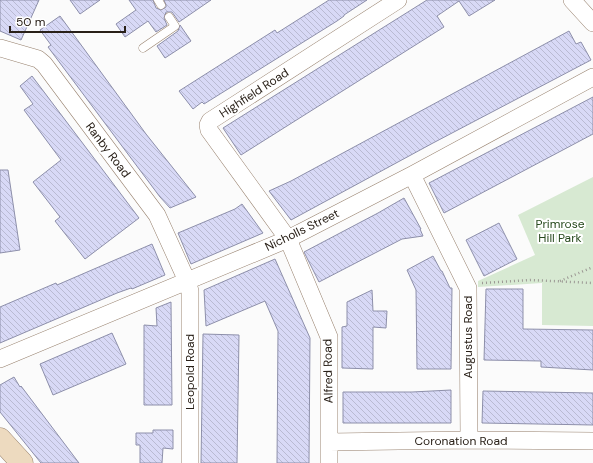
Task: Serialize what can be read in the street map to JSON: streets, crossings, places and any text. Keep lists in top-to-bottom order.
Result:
{
  "streets": {
    "street": [
      "Highfield Road",
      "Ranby Road",
      "Nicholls Street",
      "Augustus Road",
      "Alfred Road",
      "Leopold Road",
      "Coronation Road"
    ]
  },
  "crossings": [
    ["Highfield Road", "Nicholls Street"],
    ["Highfield Road", "Alfred Road"],
    ["Ranby Road", "Nicholls Street"],
    ["Ranby Road", "Leopold Road"],
    ["Nicholls Street", "Augustus Road"],
    ["Nicholls Street", "Alfred Road"],
    ["Nicholls Street", "Leopold Road"],
    ["Augustus Road", "Coronation Road"],
    ["Alfred Road", "Coronation Road"]
  ],
  "parks": ["Primrose Hill Park"],
  "scale_bar": "50 m"
}
